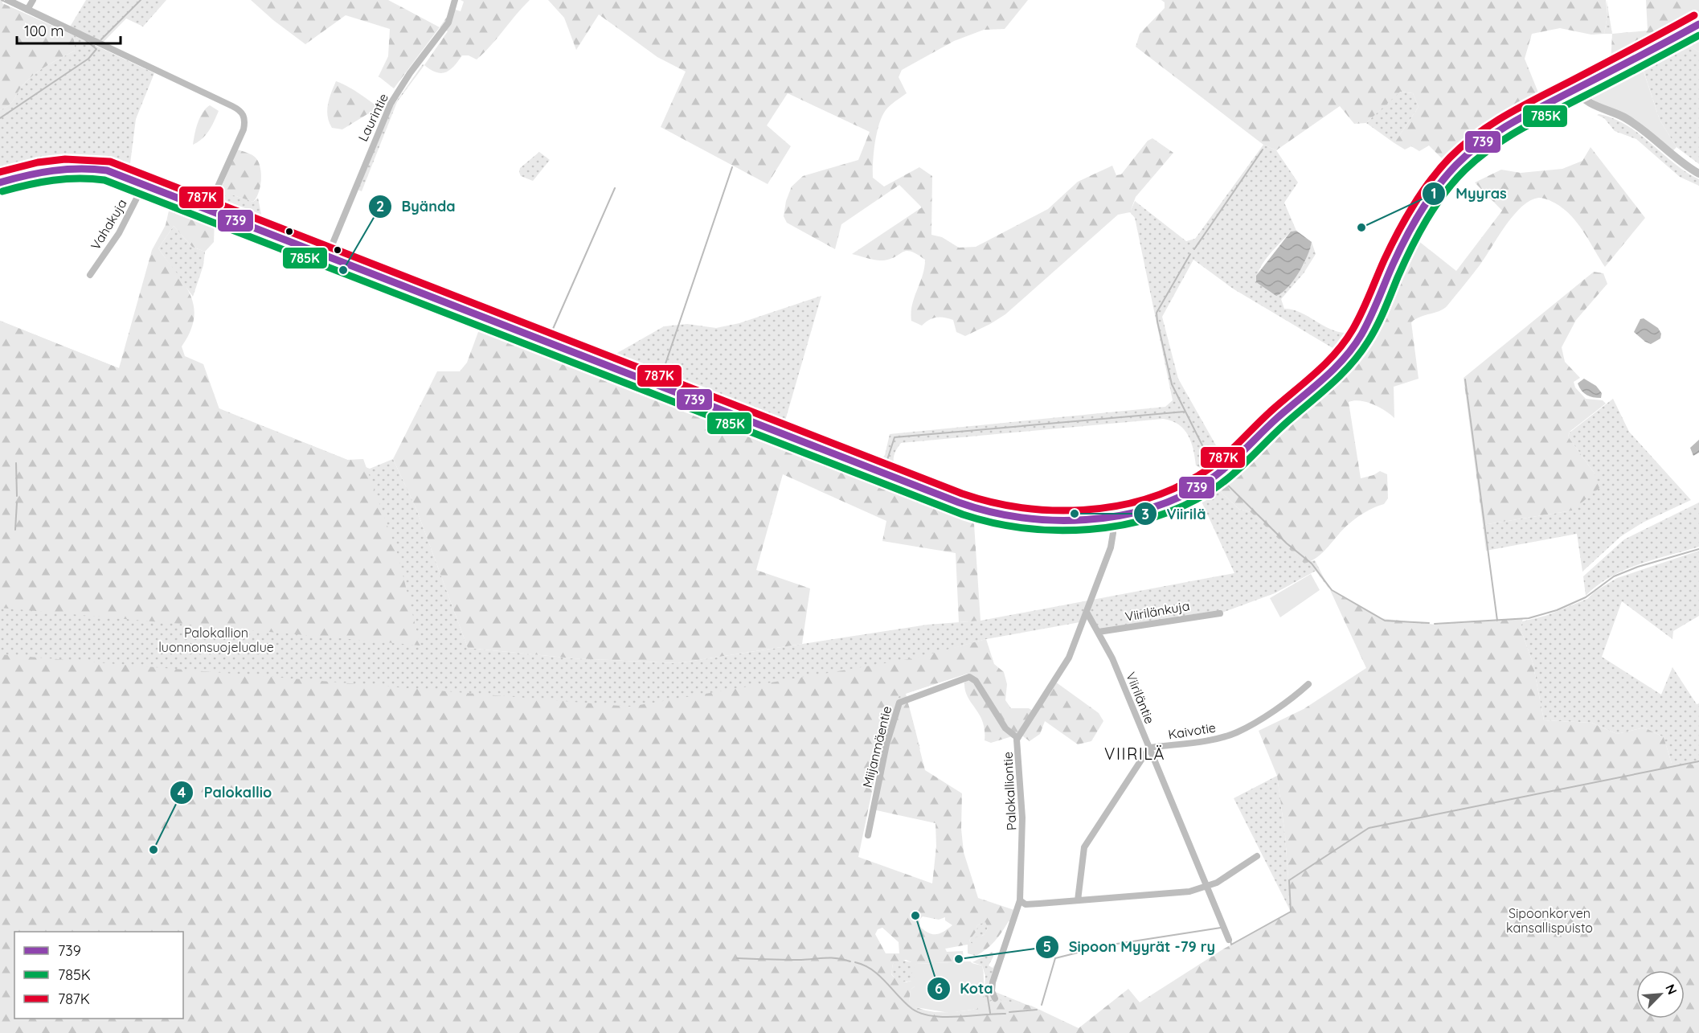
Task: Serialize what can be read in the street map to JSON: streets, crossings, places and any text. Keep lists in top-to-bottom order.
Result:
{
  "streets": {
    "street": [
      "Laurintie",
      "Vahakuja",
      "Viirilänkuja",
      "Viiriläntie",
      "Kaivotie",
      "Miijanmäentie",
      "Palokalliontie"
    ]
  },
  "crossings": [
    ["Viirilänkuja", "Viiriläntie"],
    ["Viiriläntie", "Kaivotie"],
    ["Viiriläntie", "Palokalliontie"],
    ["Miijanmäentie", "Palokalliontie"]
  ],
  "districts": ["VIIRILÄ"],
  "parks": ["Palokallion luonnonsuojelualue", "Sipoonkorven kansallispuisto"],
  "places": [
    "Myyras",
    "Byända",
    "Viirilä",
    "Palokallio",
    "Kota",
    "Sipoon Myyrät -79 ry"
  ],
  "lines": ["transit line 787K", "transit line 739", "transit line 785K"],
  "legend": ["739", "785K", "787K"],
  "scale_bar": "100 m",
  "north": "top right"
}
